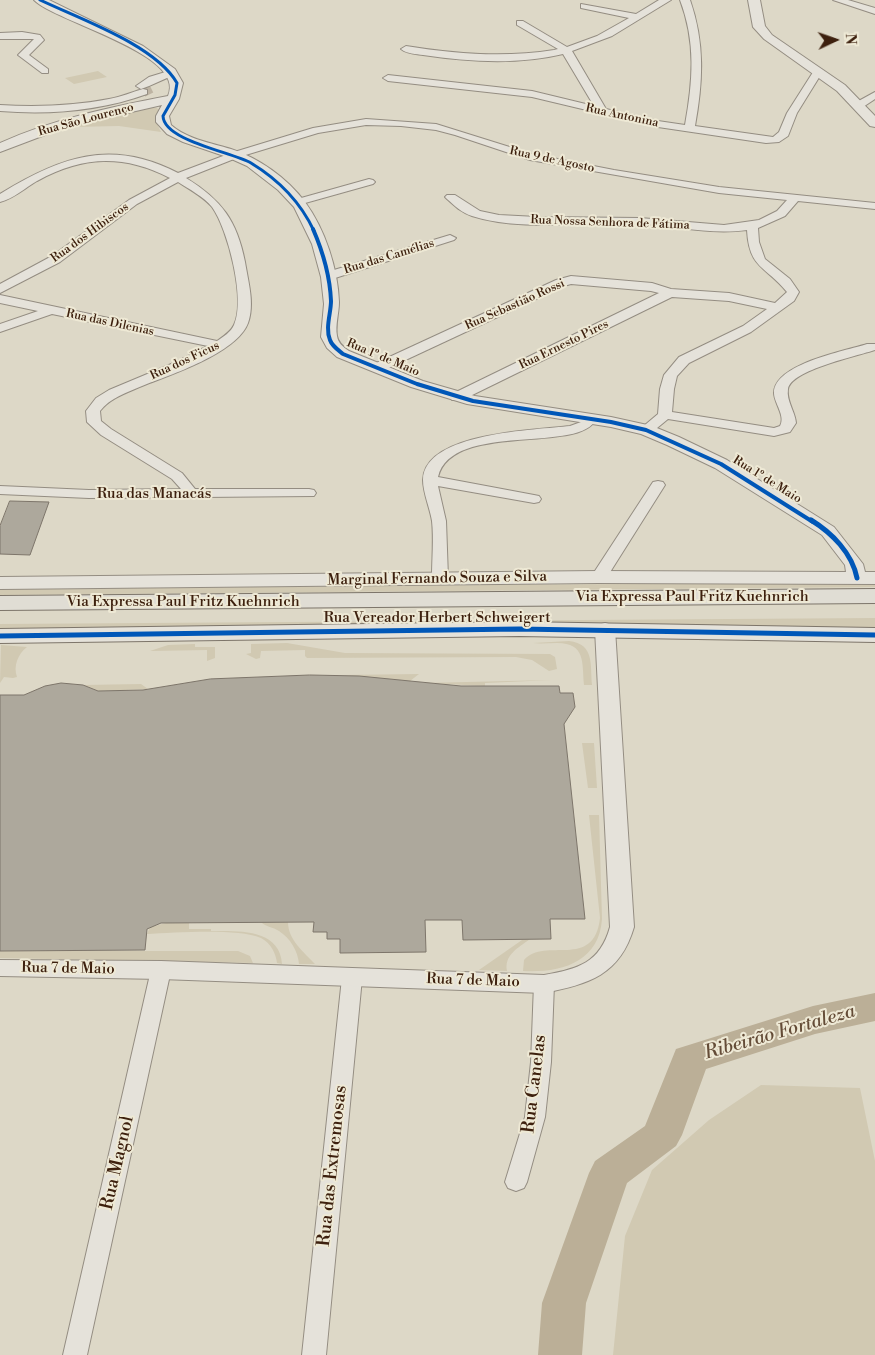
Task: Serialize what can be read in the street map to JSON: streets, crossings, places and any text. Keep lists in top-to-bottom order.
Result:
{
  "streets": {
    "main road": ["Via Expressa Paul Fritz Kuehnrich", "Rua Vereador Herbert Schweigert"],
    "street": [
      "Rua Antonina",
      "Rua São Lourenço",
      "Rua 9 de Agosto",
      "Rua Nossa Senhora de Fátima",
      "Rua dos Hibiscos",
      "Rua das Camélias",
      "Rua Sebastião Rossi",
      "Rua das Dilenias",
      "Rua Ernesto Pires",
      "Rua 1º de Maio",
      "Rua dos Ficus",
      "Rua das Manacás",
      "Marginal Fernando Souza e Silva",
      "Rua 7 de Maio",
      "Rua Canelas",
      "Rua Magnol",
      "Rua das Extremosas"
    ]
  },
  "crossings": [
    ["Rua São Lourenço", "Rua 1º de Maio"],
    ["Rua 9 de Agosto", "Rua Nossa Senhora de Fátima"],
    ["Rua 9 de Agosto", "Rua dos Hibiscos"],
    ["Rua 9 de Agosto", "Rua 1º de Maio"],
    ["Rua dos Hibiscos", "Rua 1º de Maio"],
    ["Rua dos Hibiscos", "Rua dos Ficus"],
    ["Rua das Camélias", "Rua 1º de Maio"],
    ["Rua Sebastião Rossi", "Rua Ernesto Pires"],
    ["Rua Sebastião Rossi", "Rua 1º de Maio"],
    ["Rua das Dilenias", "Rua dos Ficus"],
    ["Rua Ernesto Pires", "Rua 1º de Maio"],
    ["Rua 1º de Maio", "Marginal Fernando Souza e Silva"],
    ["Rua dos Ficus", "Rua das Manacás"],
    ["Rua Vereador Herbert Schweigert", "Rua 7 de Maio"],
    ["Rua 7 de Maio", "Rua Canelas"],
    ["Rua 7 de Maio", "Rua Magnol"],
    ["Rua 7 de Maio", "Rua das Extremosas"]
  ],
  "water": ["Ribeirão Fortaleza"],
  "north": "right"
}
